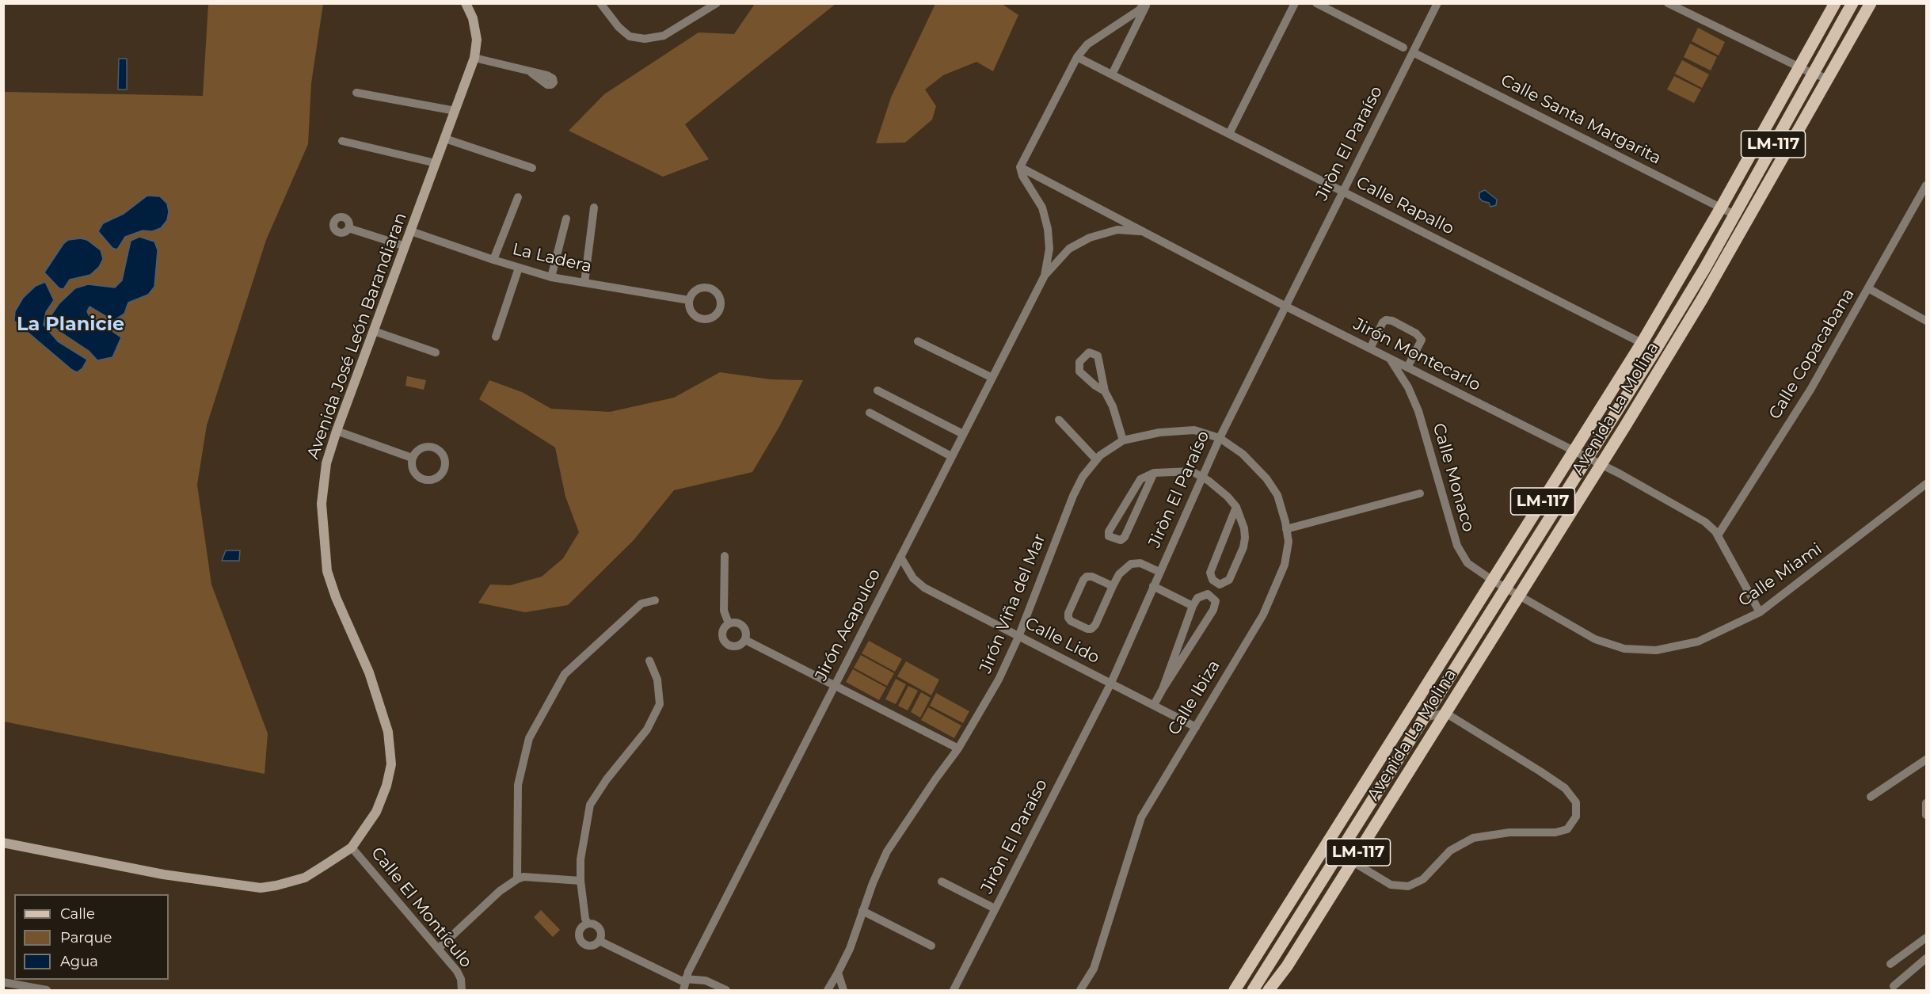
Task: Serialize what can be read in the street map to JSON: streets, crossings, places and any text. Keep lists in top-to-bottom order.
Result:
{
  "streets": {
    "main road": ["LM-117", "Avenida La Molina"],
    "street": [
      "Calle Santa Margarita",
      "Jiròn El Paraíso",
      "Calle Rapallo",
      "La Ladera",
      "Avenida José León Barandiaran",
      "Calle Copacabana",
      "Jirón Montecarlo",
      "Calle Monaco",
      "Calle Miami",
      "Jirón Viña del Mar",
      "Jirón Acapulco",
      "Calle Lido",
      "Calle Ibiza",
      "Calle El Montículo"
    ]
  },
  "crossings": [
    ["Calle Santa Margarita", "Jiròn El Paraíso"],
    ["Calle Santa Margarita", "Avenida La Molina"],
    ["Jiròn El Paraíso", "Calle Rapallo"],
    ["Jiròn El Paraíso", "Jirón Montecarlo"],
    ["Jiròn El Paraíso", "Jirón Viña del Mar"],
    ["Jiròn El Paraíso", "Calle Lido"],
    ["Jiròn El Paraíso", "Calle Ibiza"],
    ["Calle Rapallo", "Avenida La Molina"],
    ["La Ladera", "Avenida José León Barandiaran"],
    ["Avenida José León Barandiaran", "Calle El Montículo"],
    ["Calle Copacabana", "Jirón Montecarlo"],
    ["Jirón Montecarlo", "Avenida La Molina"],
    ["Jirón Montecarlo", "Calle Monaco"],
    ["Jirón Montecarlo", "Calle Miami"],
    ["Jirón Montecarlo", "Jirón Acapulco"],
    ["Avenida La Molina", "Calle Monaco"],
    ["Avenida La Molina", "Calle Miami"],
    ["Calle Monaco", "Calle Miami"],
    ["Jirón Viña del Mar", "Calle Lido"],
    ["Jirón Viña del Mar", "Calle Ibiza"],
    ["Jirón Acapulco", "Calle Lido"],
    ["Calle Lido", "Calle Ibiza"]
  ],
  "districts": ["La Planicie"],
  "legend": ["Calle", "Parque", "Agua"]
}
